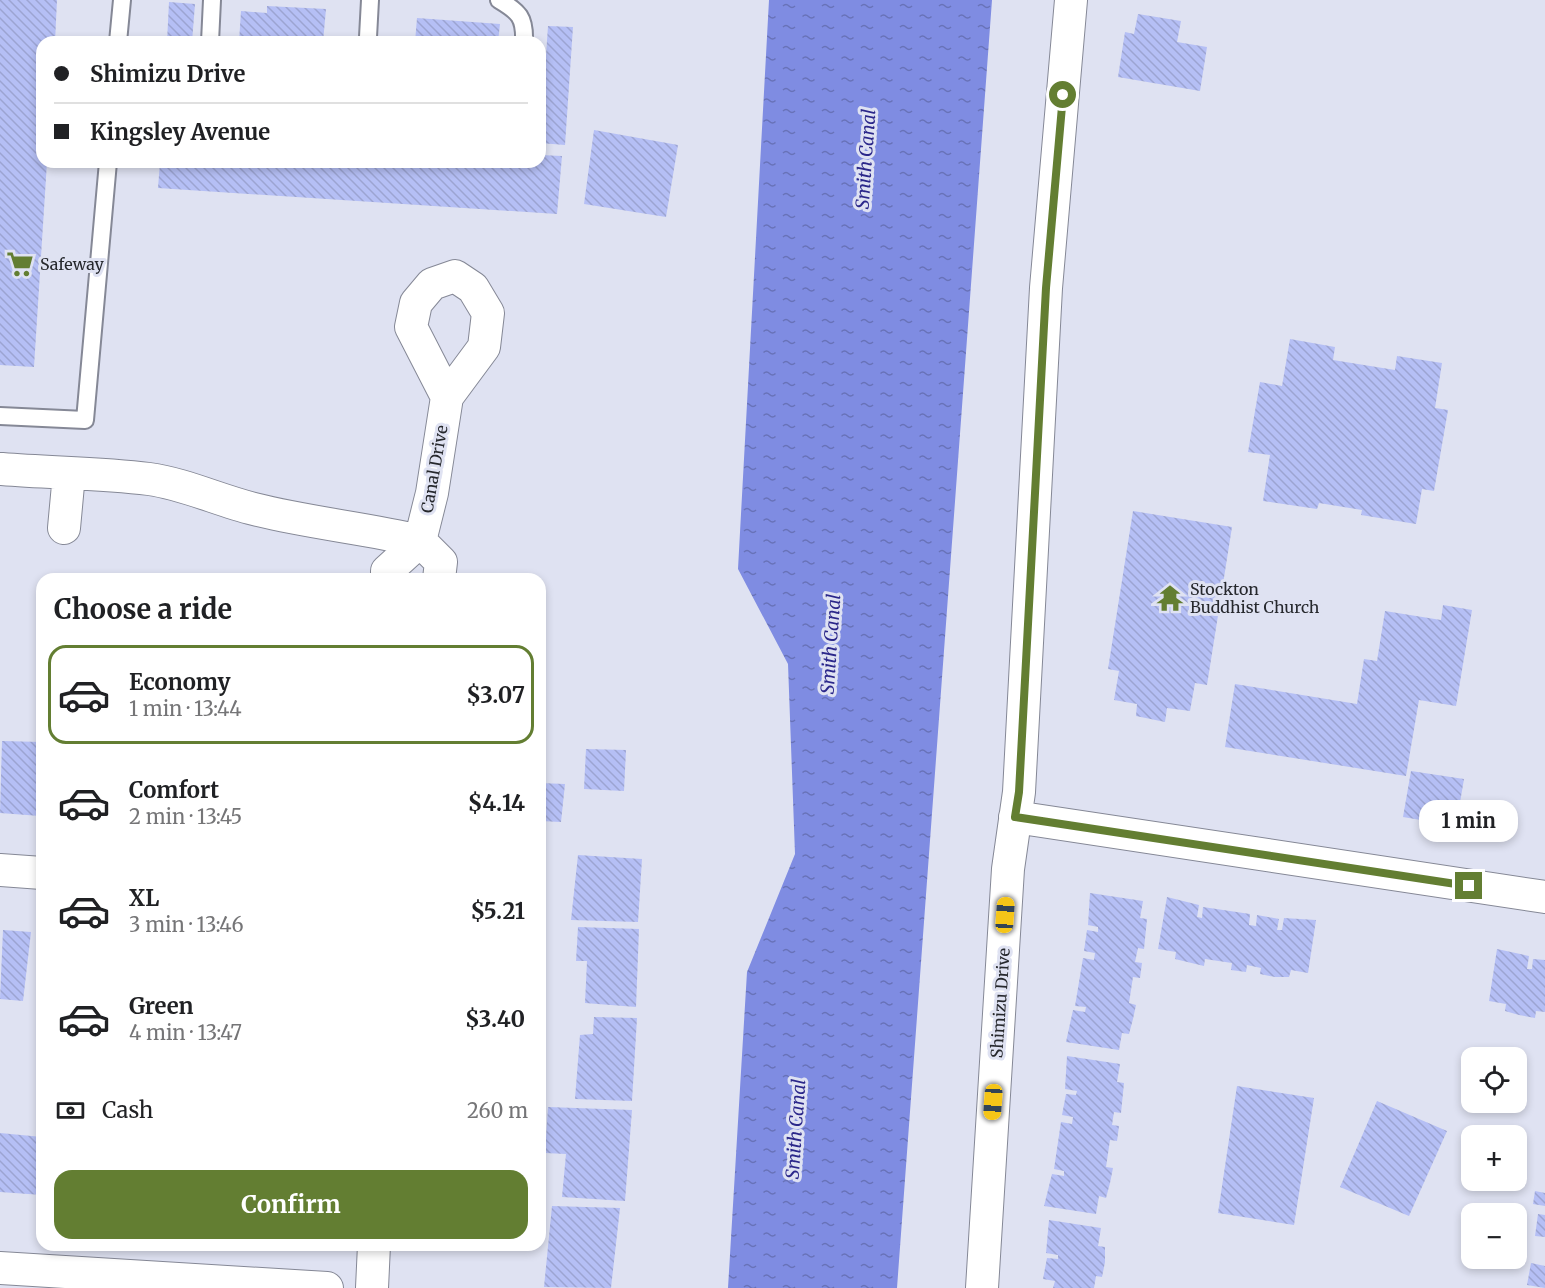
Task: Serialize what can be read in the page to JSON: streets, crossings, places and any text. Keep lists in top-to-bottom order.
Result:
{
  "streets": {
    "street": ["Canal Drive", "Shimizu Drive"]
  },
  "water": ["Smith Canal"],
  "places": {
    "supermarket": ["Safeway"],
    "temple": ["Stockton Buddhist Church"]
  },
  "page": {
    "banner": ["Shimizu Drive", "Kingsley Avenue"],
    "heading": "Choose a ride",
    "list": [
      {
        "name": "Economy",
        "note": "1 min · 13:44",
        "value": "$3.07"
      },
      {
        "name": "Comfort",
        "note": "2 min · 13:45",
        "value": "$4.14"
      },
      {
        "name": "XL",
        "note": "3 min · 13:46",
        "value": "$5.21"
      },
      {
        "name": "Green",
        "note": "4 min · 13:47",
        "value": "$3.40"
      }
    ],
    "bubble": "1 min",
    "map_buttons": ["+", "−"],
    "pay": ["Cash", "260 m"],
    "buttons": "Confirm"
  }
}
